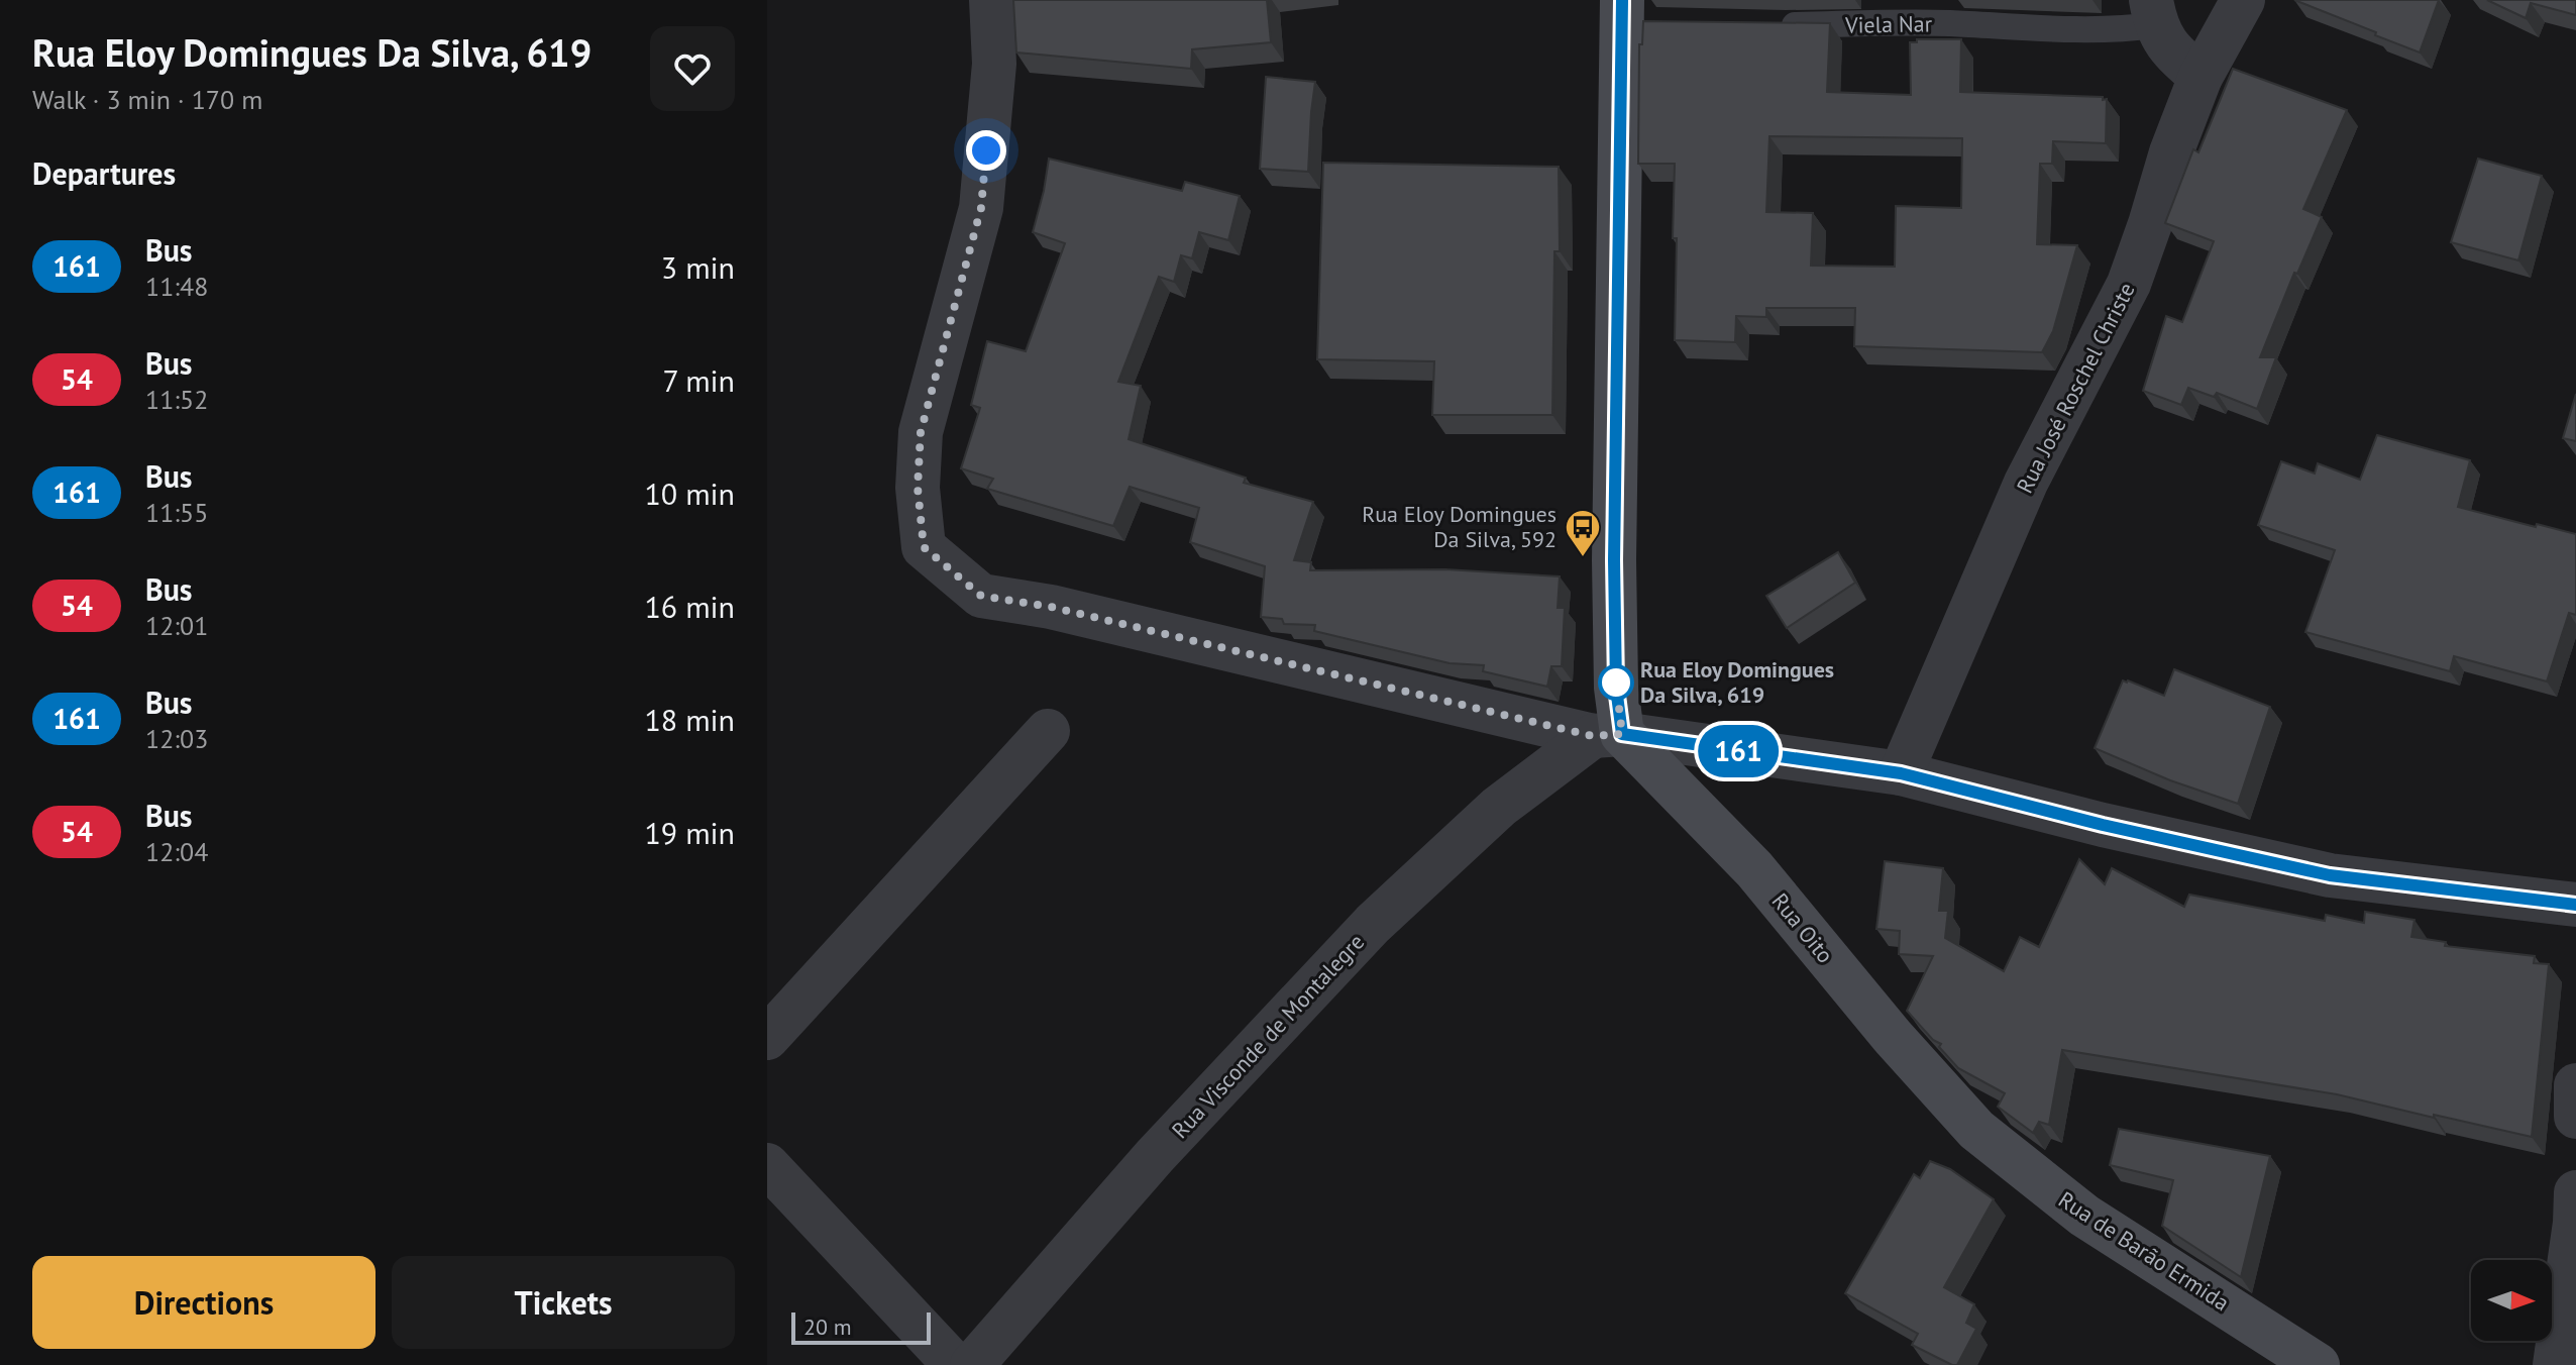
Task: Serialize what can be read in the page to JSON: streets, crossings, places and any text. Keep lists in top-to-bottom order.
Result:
{
  "streets": {
    "main road": ["Rua Oito", "Rua de Barão Ermida"],
    "street": ["Rua José Roschel Christe", "Rua Visconde de Montalegre"],
    "lane": ["Viela Nar"]
  },
  "crossings": [
    ["Rua Oito", "Rua Visconde de Montalegre"],
    ["Rua Oito", "Rua de Barão Ermida"]
  ],
  "places": {
    "bus stop": ["Rua Eloy Domingues Da Silva, 592"],
    "other": ["Rua Eloy Domingues Da Silva, 619"]
  },
  "lines": ["bus line 161"],
  "scale_bar": "20 m",
  "north": "right",
  "page": {
    "heading": [
      ["Rua Eloy Domingues Da Silva, 619", "Walk · 3 min · 170 m"],
      "Departures"
    ],
    "on_map": "161",
    "list": [
      {
        "mark": "161",
        "name": "Bus",
        "note": "11:48",
        "value": "3 min"
      },
      {
        "mark": "54",
        "name": "Bus",
        "note": "11:52",
        "value": "7 min"
      },
      {
        "mark": "161",
        "name": "Bus",
        "note": "11:55",
        "value": "10 min"
      },
      {
        "mark": "54",
        "name": "Bus",
        "note": "12:01",
        "value": "16 min"
      },
      {
        "mark": "161",
        "name": "Bus",
        "note": "12:03",
        "value": "18 min"
      },
      {
        "mark": "54",
        "name": "Bus",
        "note": "12:04",
        "value": "19 min"
      }
    ],
    "buttons": ["Directions", "Tickets"],
    "scale": "20 m"
  }
}
